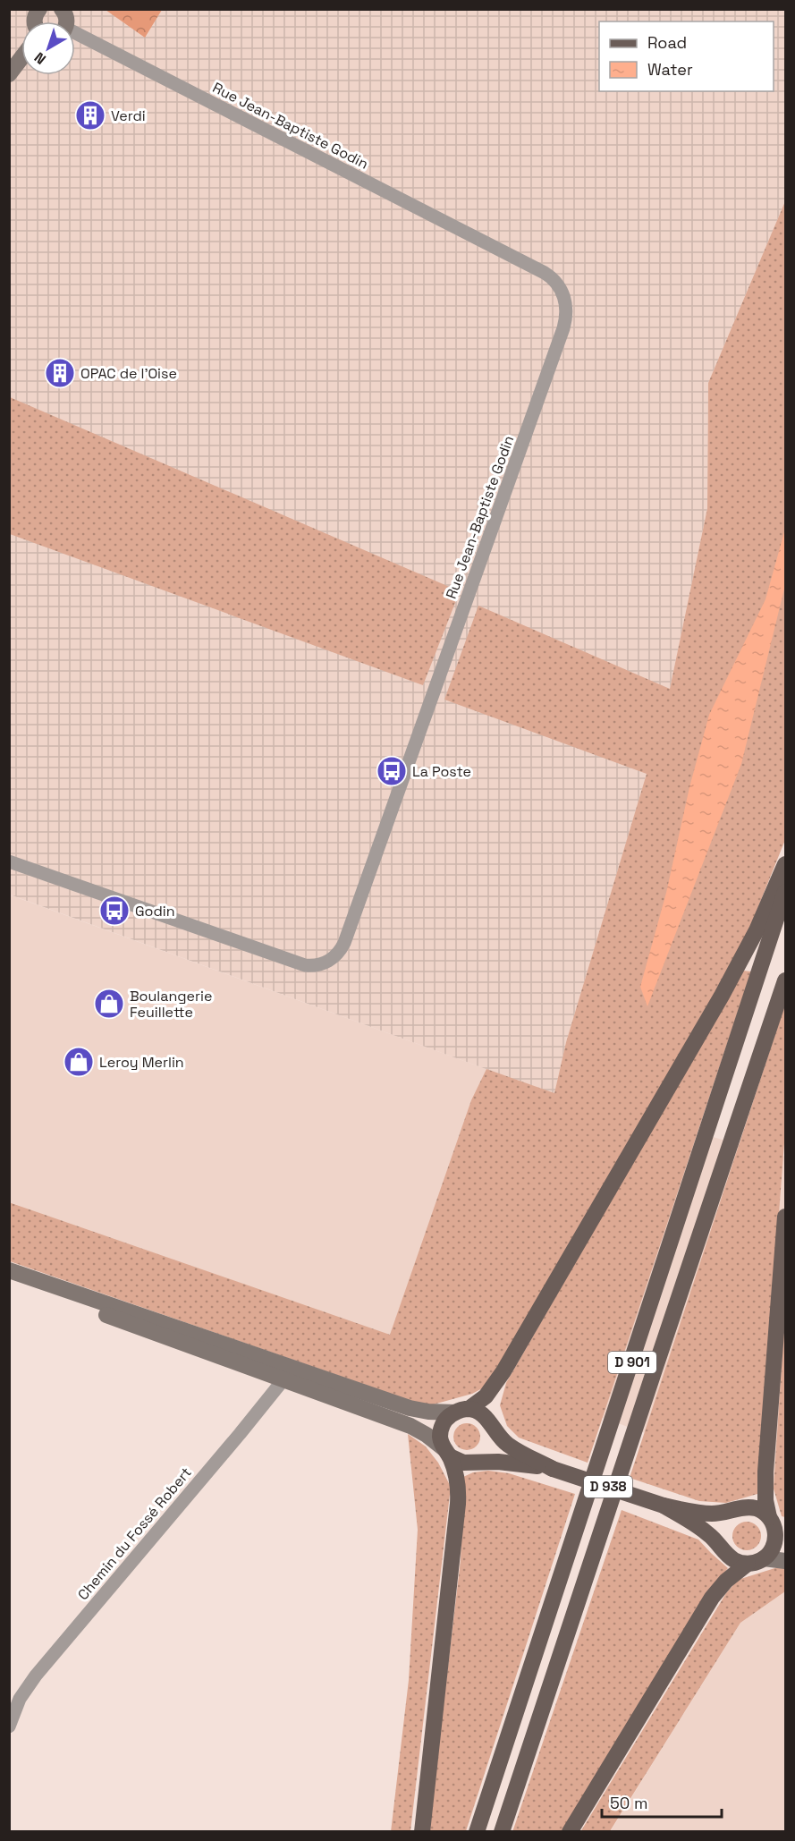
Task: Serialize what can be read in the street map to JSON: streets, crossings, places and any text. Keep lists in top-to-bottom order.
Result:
{
  "streets": {
    "main road": ["D 901", "D 938"],
    "street": ["Rue Jean-Baptiste Godin", "Chemin du Fossé Robert"]
  },
  "places": {
    "building": ["Verdi", "OPAC de l'Oise"],
    "bus stop": ["La Poste", "Godin"],
    "shop": ["Boulangerie Feuillette", "Leroy Merlin"]
  },
  "legend": ["Road", "Water"],
  "scale_bar": "50 m",
  "north": "bottom left"
}
